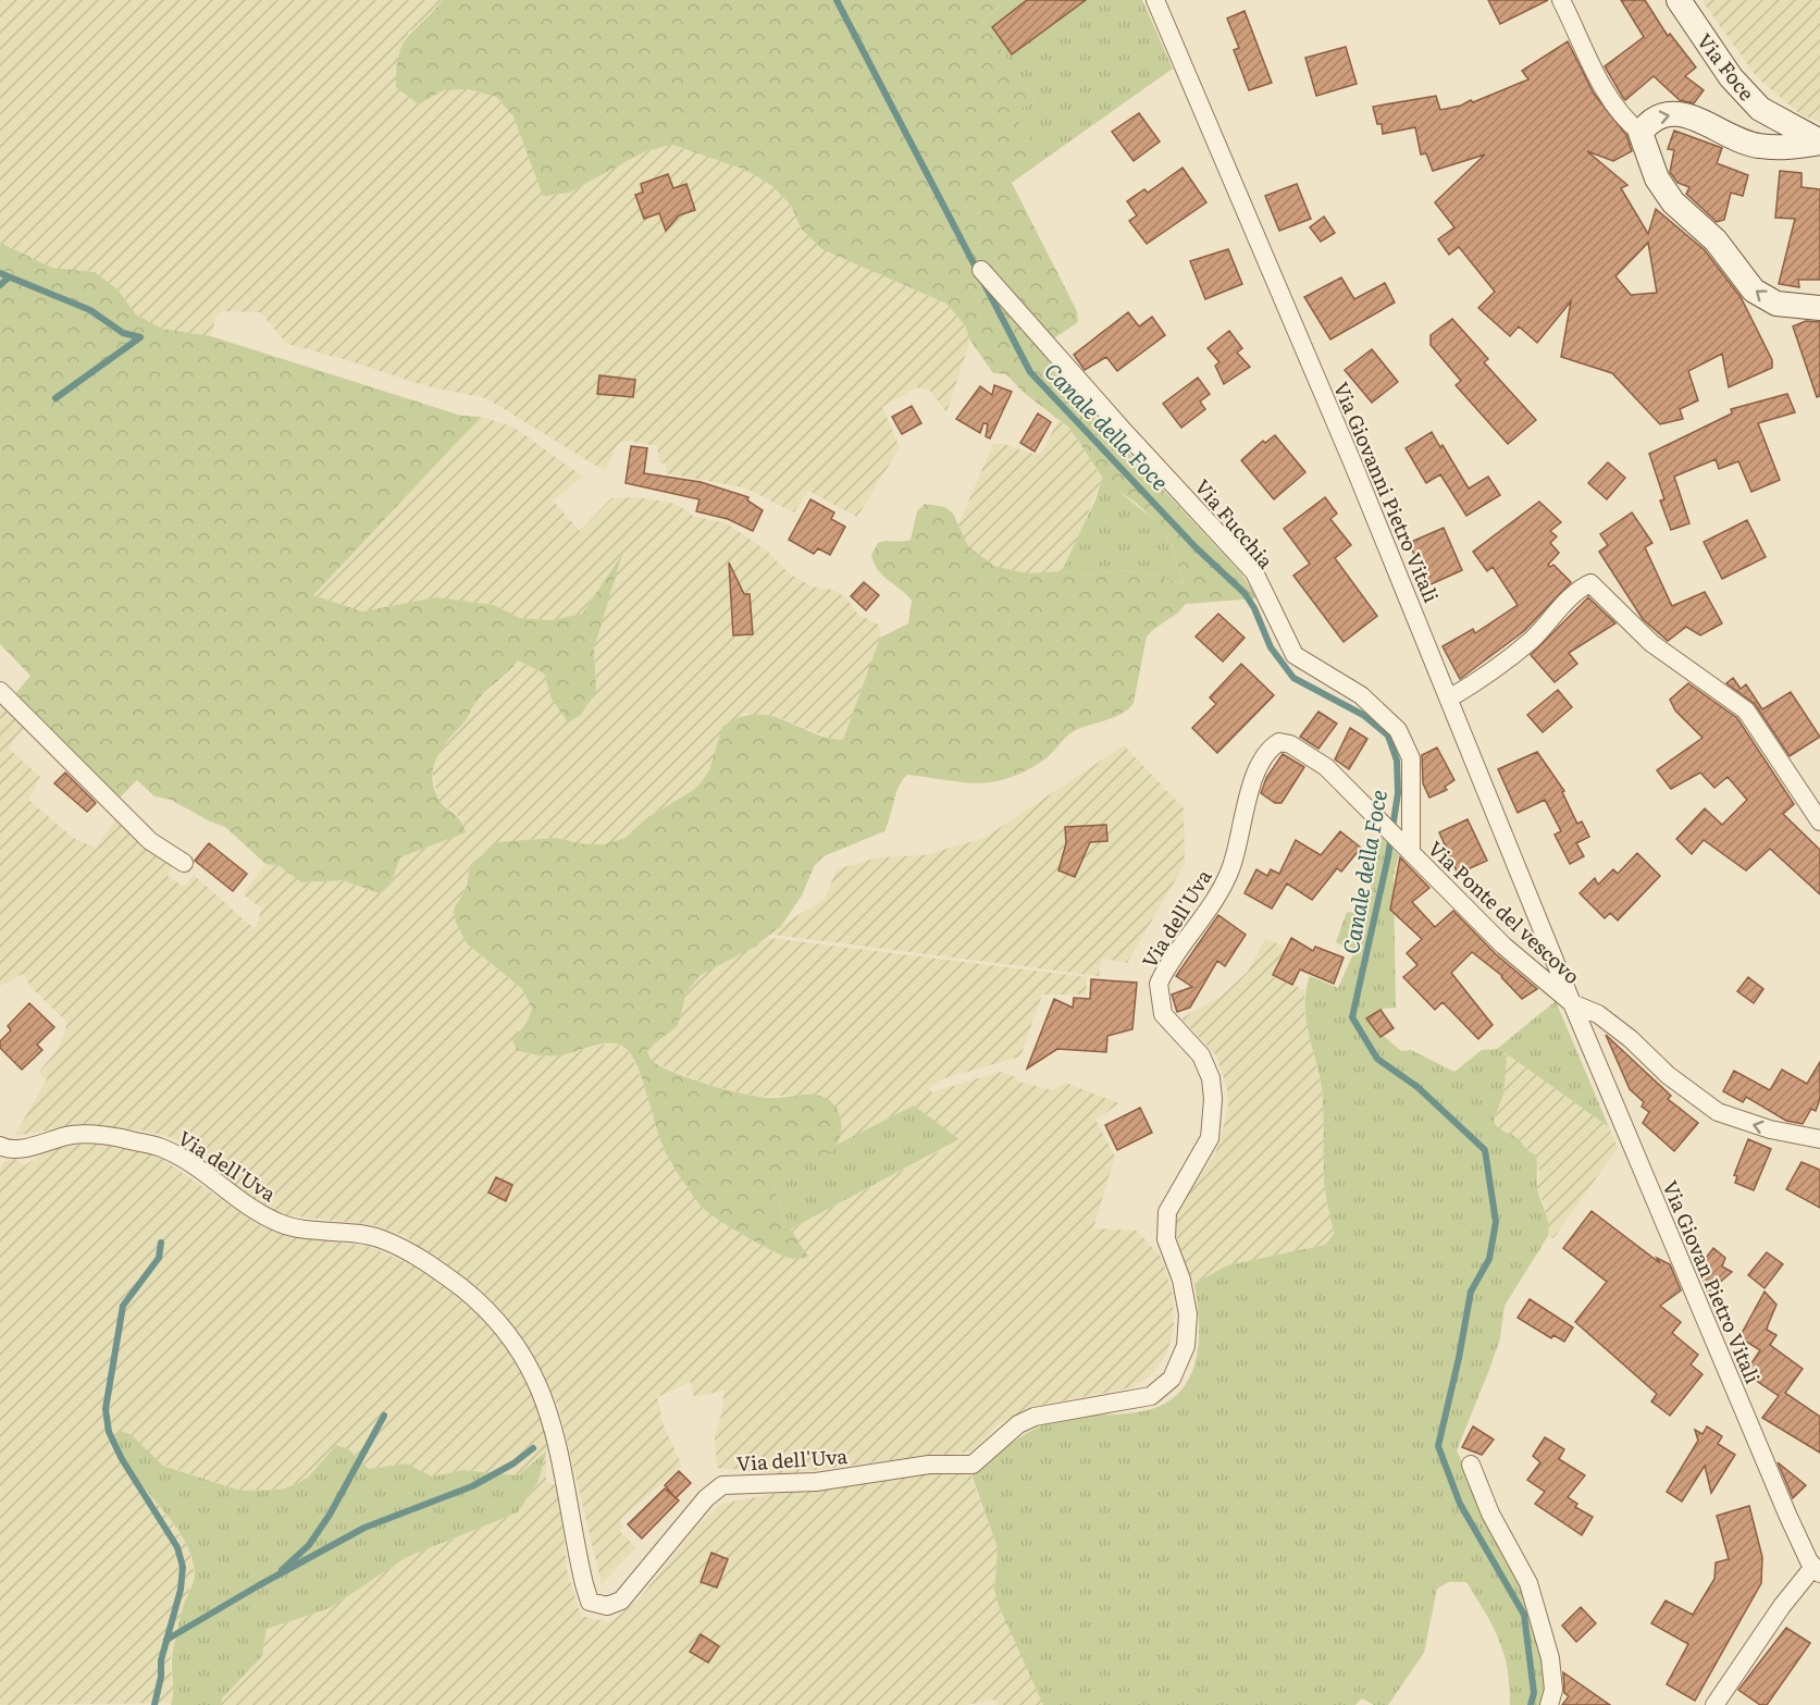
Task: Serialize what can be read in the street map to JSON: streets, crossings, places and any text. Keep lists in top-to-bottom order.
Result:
{
  "streets": {
    "street": [
      "Via Foce",
      "Via Giovanni Pietro Vitali",
      "Via Fucchia",
      "Via Ponte del vescovo",
      "Via dell'Uva",
      "Via Giovan Pietro Vitali"
    ]
  },
  "crossings": [
    ["Via Giovanni Pietro Vitali", "Via Ponte del vescovo"],
    ["Via Giovanni Pietro Vitali", "Via Giovan Pietro Vitali"],
    ["Via Fucchia", "Via Ponte del vescovo"],
    ["Via Ponte del vescovo", "Via dell'Uva"],
    ["Via Ponte del vescovo", "Via Giovan Pietro Vitali"]
  ],
  "one_way": ["Via Ponte del vescovo"],
  "water": ["Canale della Foce"]
}
